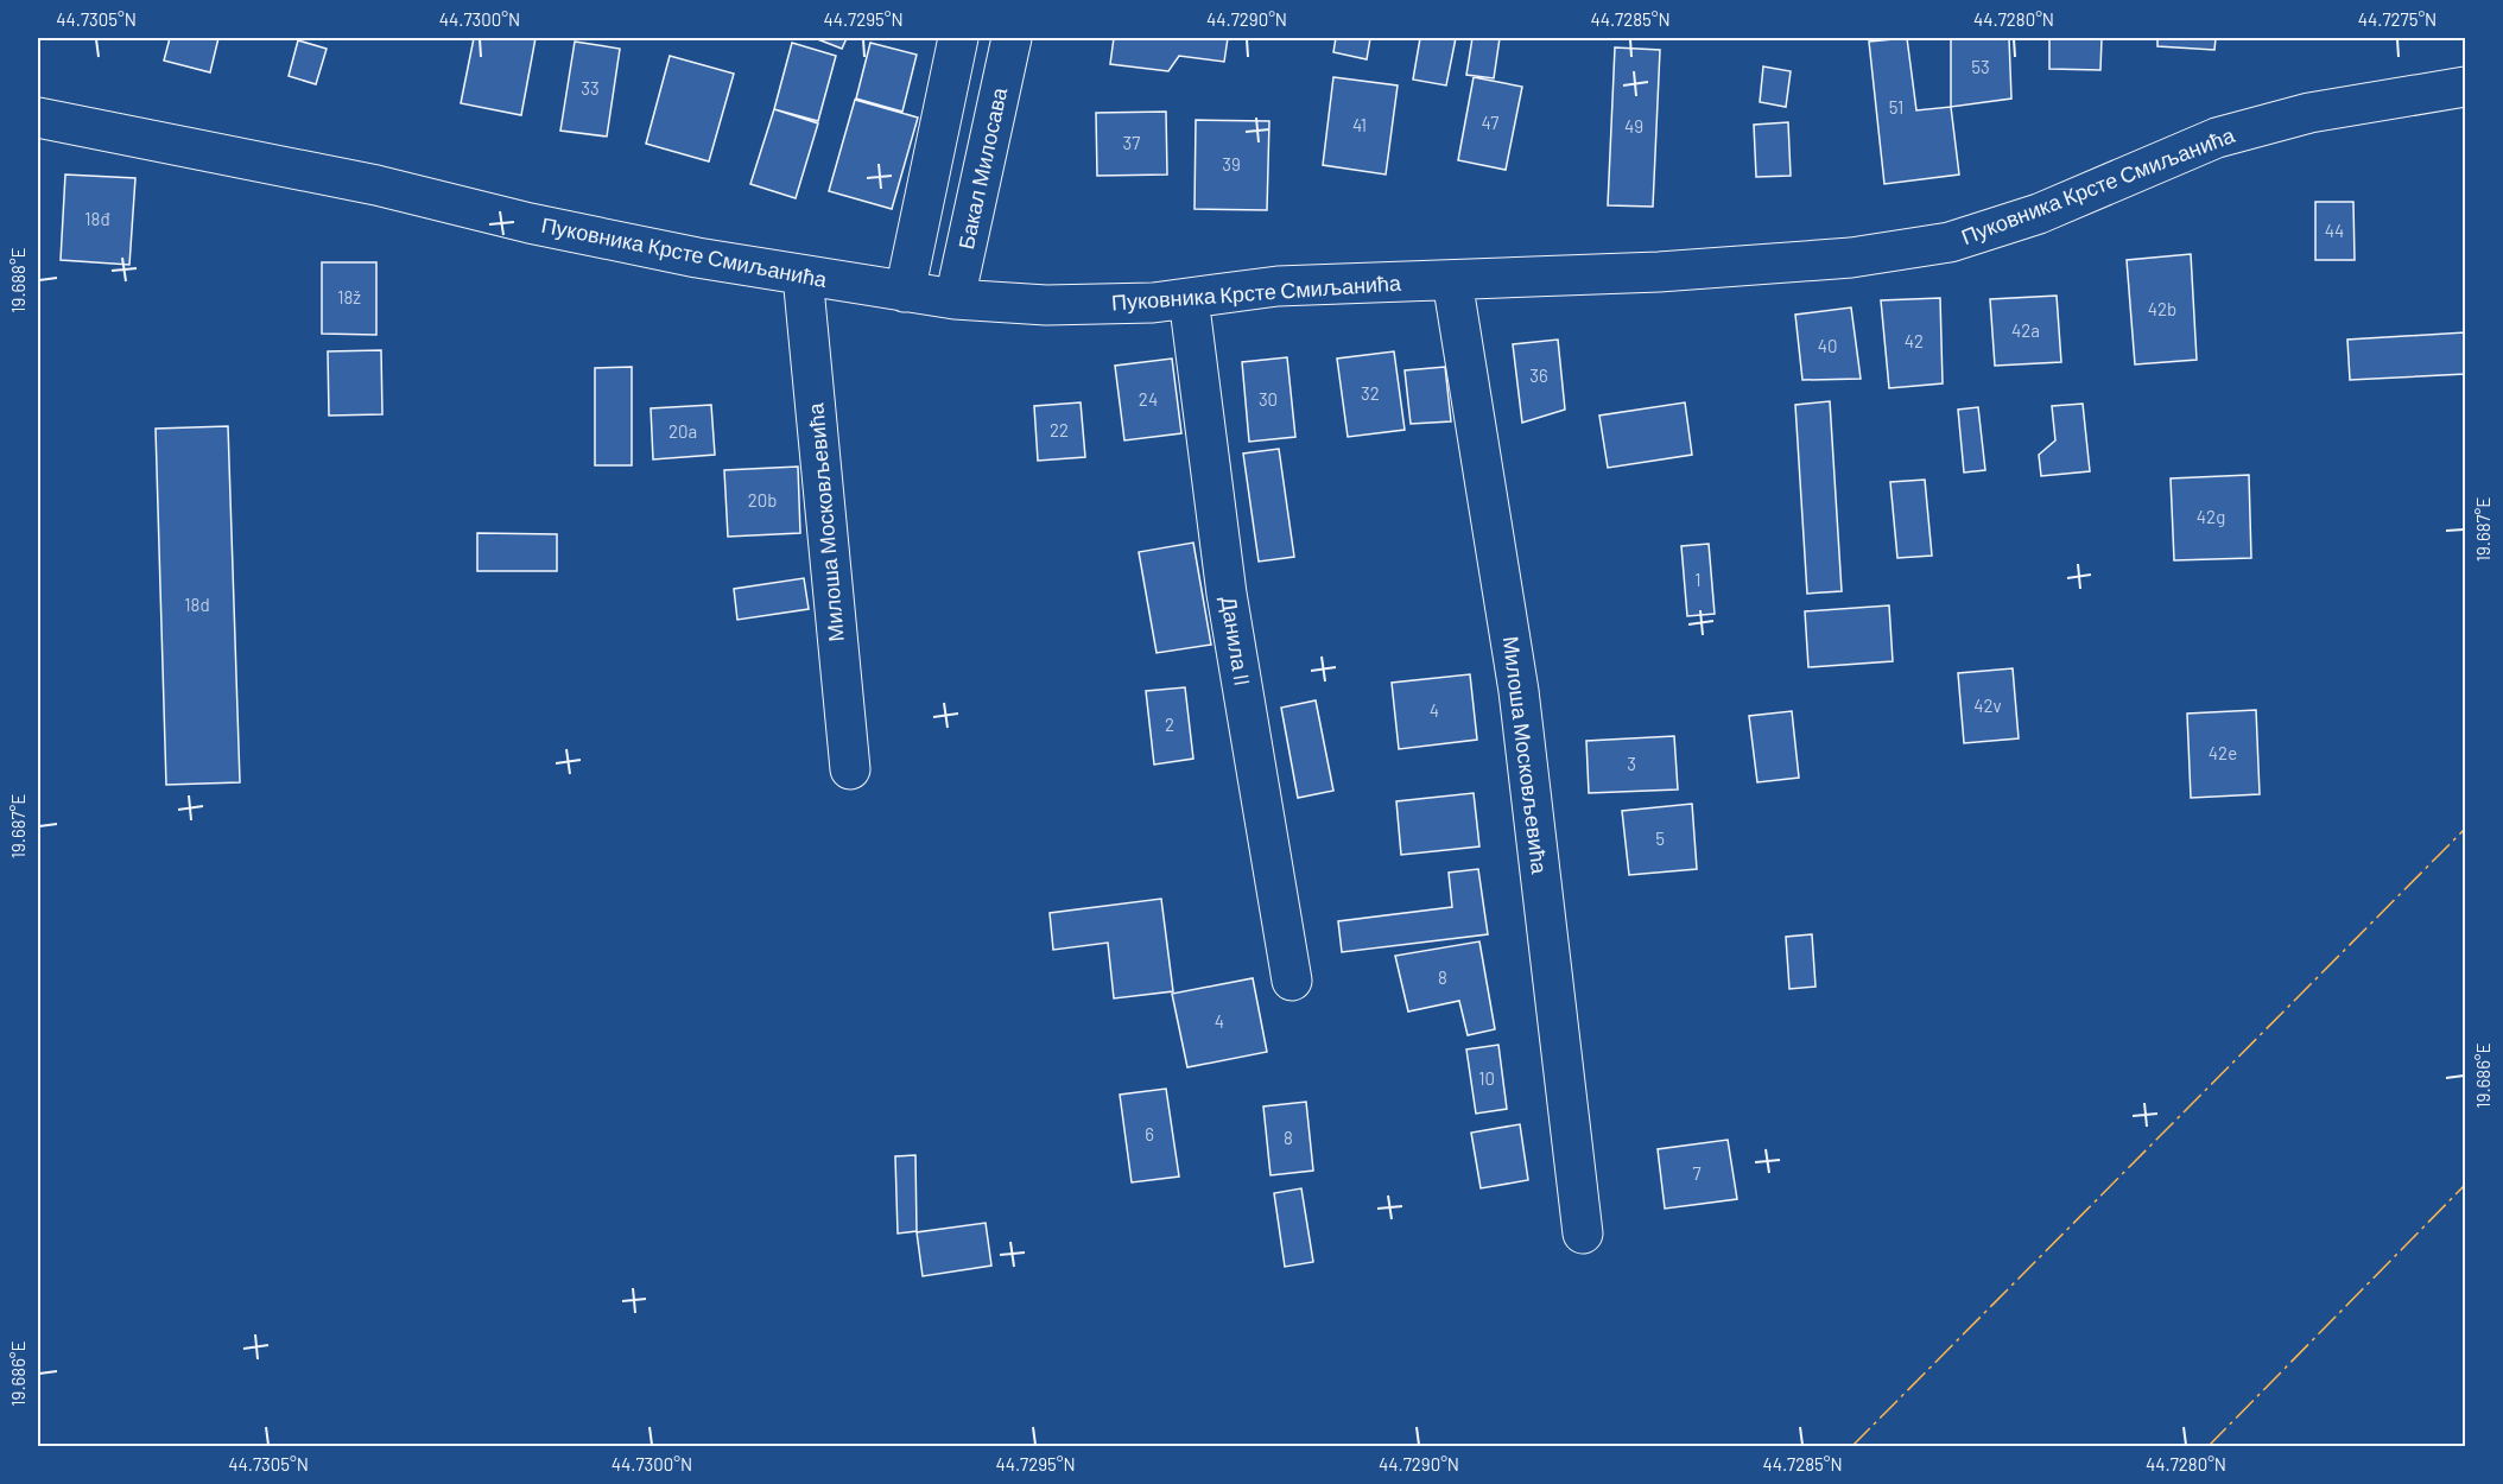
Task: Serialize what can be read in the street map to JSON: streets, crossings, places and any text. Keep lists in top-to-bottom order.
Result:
{
  "streets": {
    "street": [
      "Бакал Милосава",
      "Пуковника Крсте Смиљанића",
      "Милоша Московљевића",
      "Данила II"
    ]
  },
  "crossings": [
    ["Бакал Милосава", "Пуковника Крсте Смиљанића"],
    ["Пуковника Крсте Смиљанића", "Милоша Московљевића"],
    ["Пуковника Крсте Смиљанића", "Данила II"]
  ],
  "house_numbers": [
    "53",
    "33",
    "51",
    "47",
    "41",
    "49",
    "37",
    "39",
    "18đ",
    "44",
    "18ž",
    "42b",
    "42a",
    "42",
    "40",
    "36",
    "32",
    "24",
    "30",
    "22",
    "20a",
    "20b",
    "42g",
    "1",
    "18d",
    "42v",
    "4",
    "2",
    "42e",
    "3",
    "5",
    "8",
    "4",
    "10",
    "6",
    "8",
    "7"
  ],
  "coordinates": [
    "44.7305°N",
    "44.7300°N",
    "44.7295°N",
    "44.7290°N",
    "44.7285°N",
    "44.7280°N",
    "44.7275°N",
    "19.688°E",
    "19.687°E",
    "19.686°E"
  ]
}
